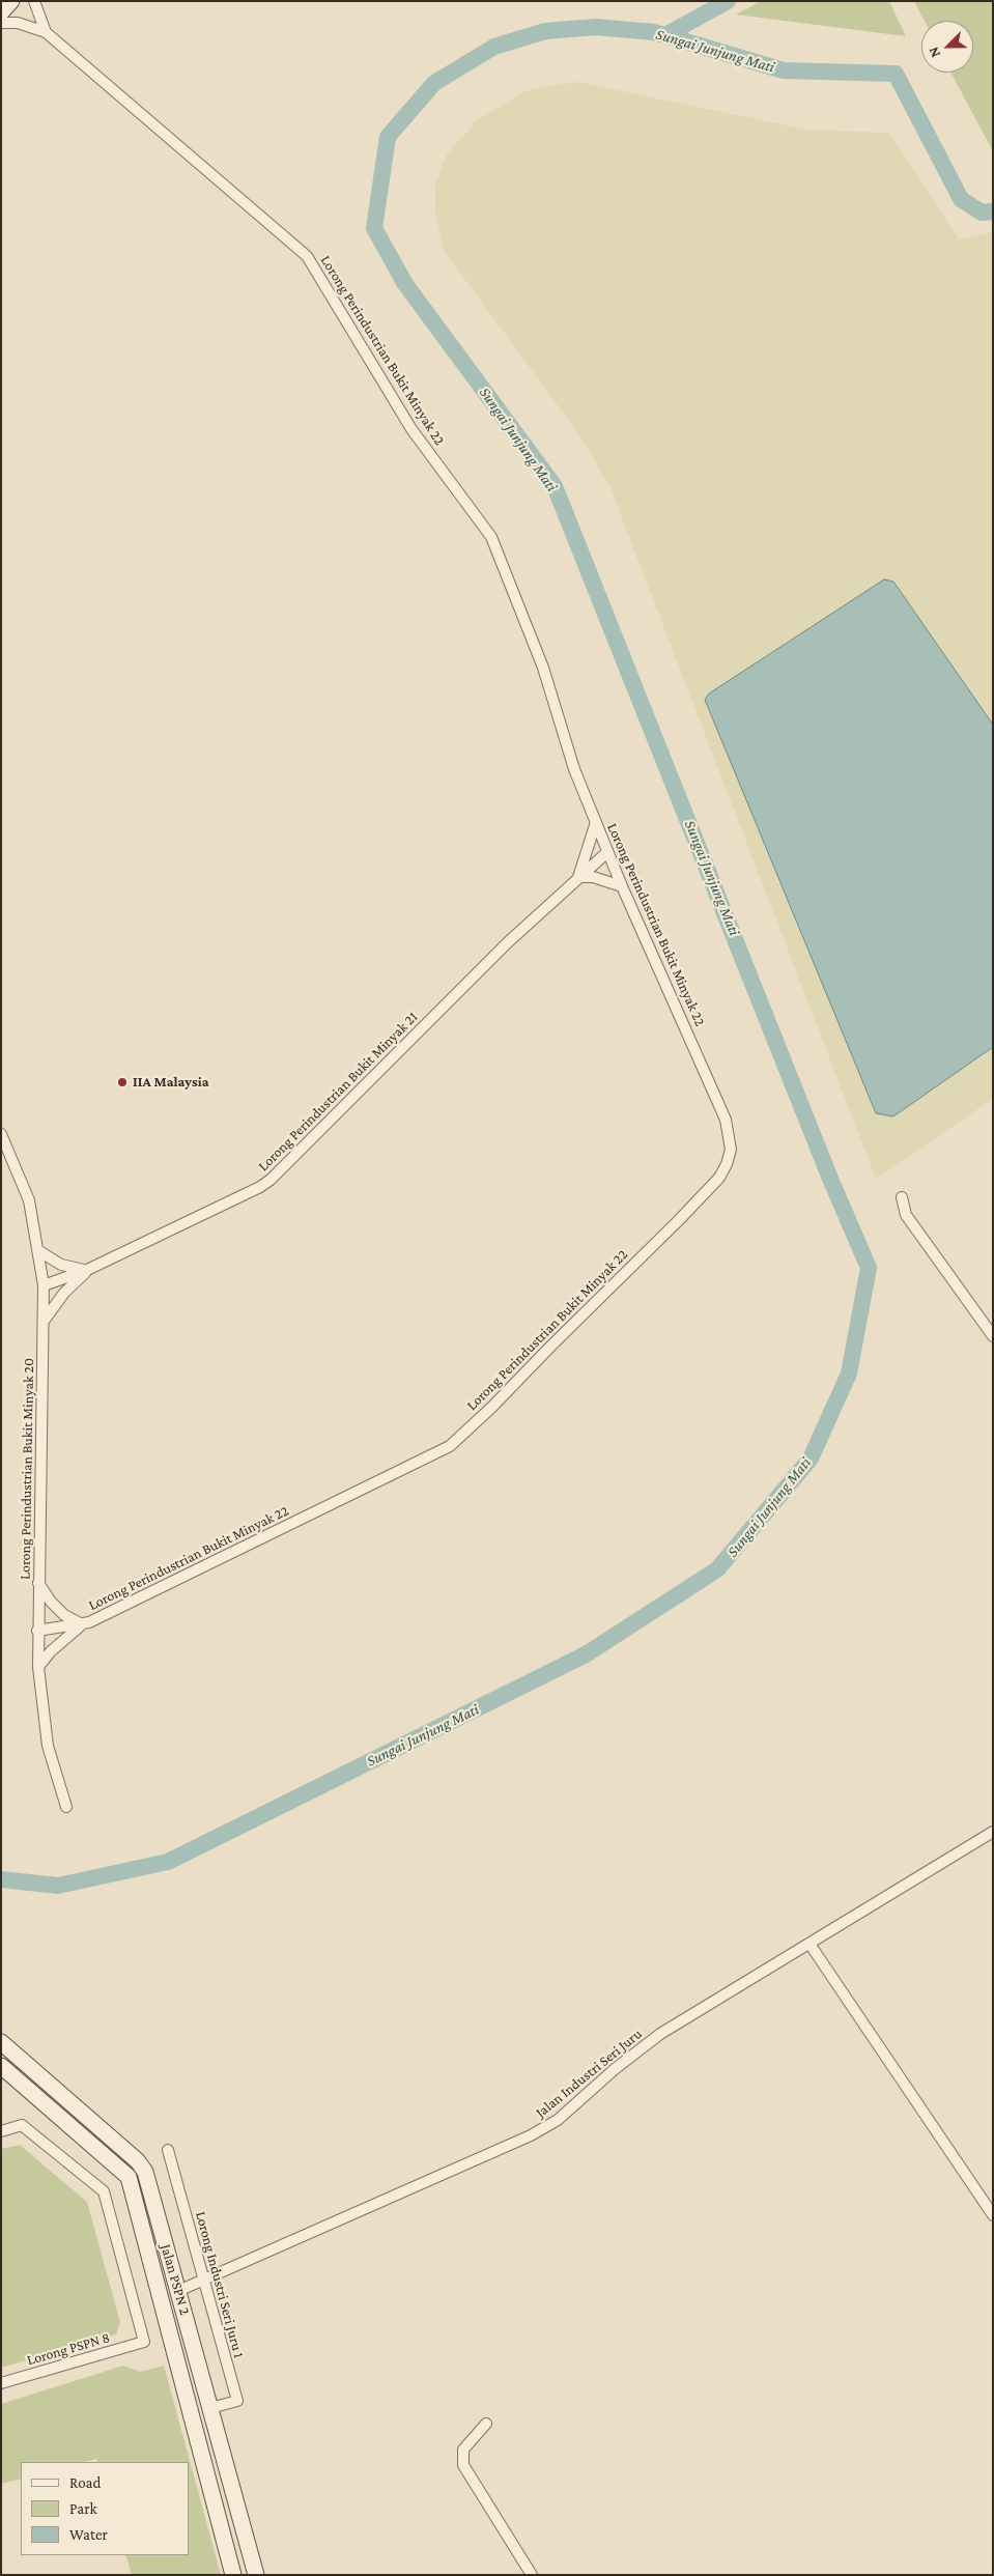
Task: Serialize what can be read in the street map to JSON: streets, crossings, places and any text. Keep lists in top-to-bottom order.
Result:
{
  "streets": {
    "street": [
      "Lorong Perindustrian Bukit Minyak 22",
      "Lorong Perindustrian Bukit Minyak 21",
      "Lorong Perindustrian Bukit Minyak 20",
      "Jalan Industri Seri Juru",
      "Jalan PSPN 2",
      "Lorong Industri Seri Juru 1",
      "Lorong PSPN 8"
    ]
  },
  "crossings": [
    ["Lorong Perindustrian Bukit Minyak 22", "Lorong Perindustrian Bukit Minyak 21"],
    ["Lorong Perindustrian Bukit Minyak 22", "Lorong Perindustrian Bukit Minyak 20"],
    ["Lorong Perindustrian Bukit Minyak 21", "Lorong Perindustrian Bukit Minyak 20"],
    ["Jalan Industri Seri Juru", "Jalan PSPN 2"],
    ["Jalan Industri Seri Juru", "Lorong Industri Seri Juru 1"],
    ["Jalan PSPN 2", "Lorong Industri Seri Juru 1"]
  ],
  "water": ["Sungai Junjung Mati"],
  "places": ["IIA Malaysia"],
  "legend": ["Road", "Park", "Water"],
  "north": "bottom left"
}
